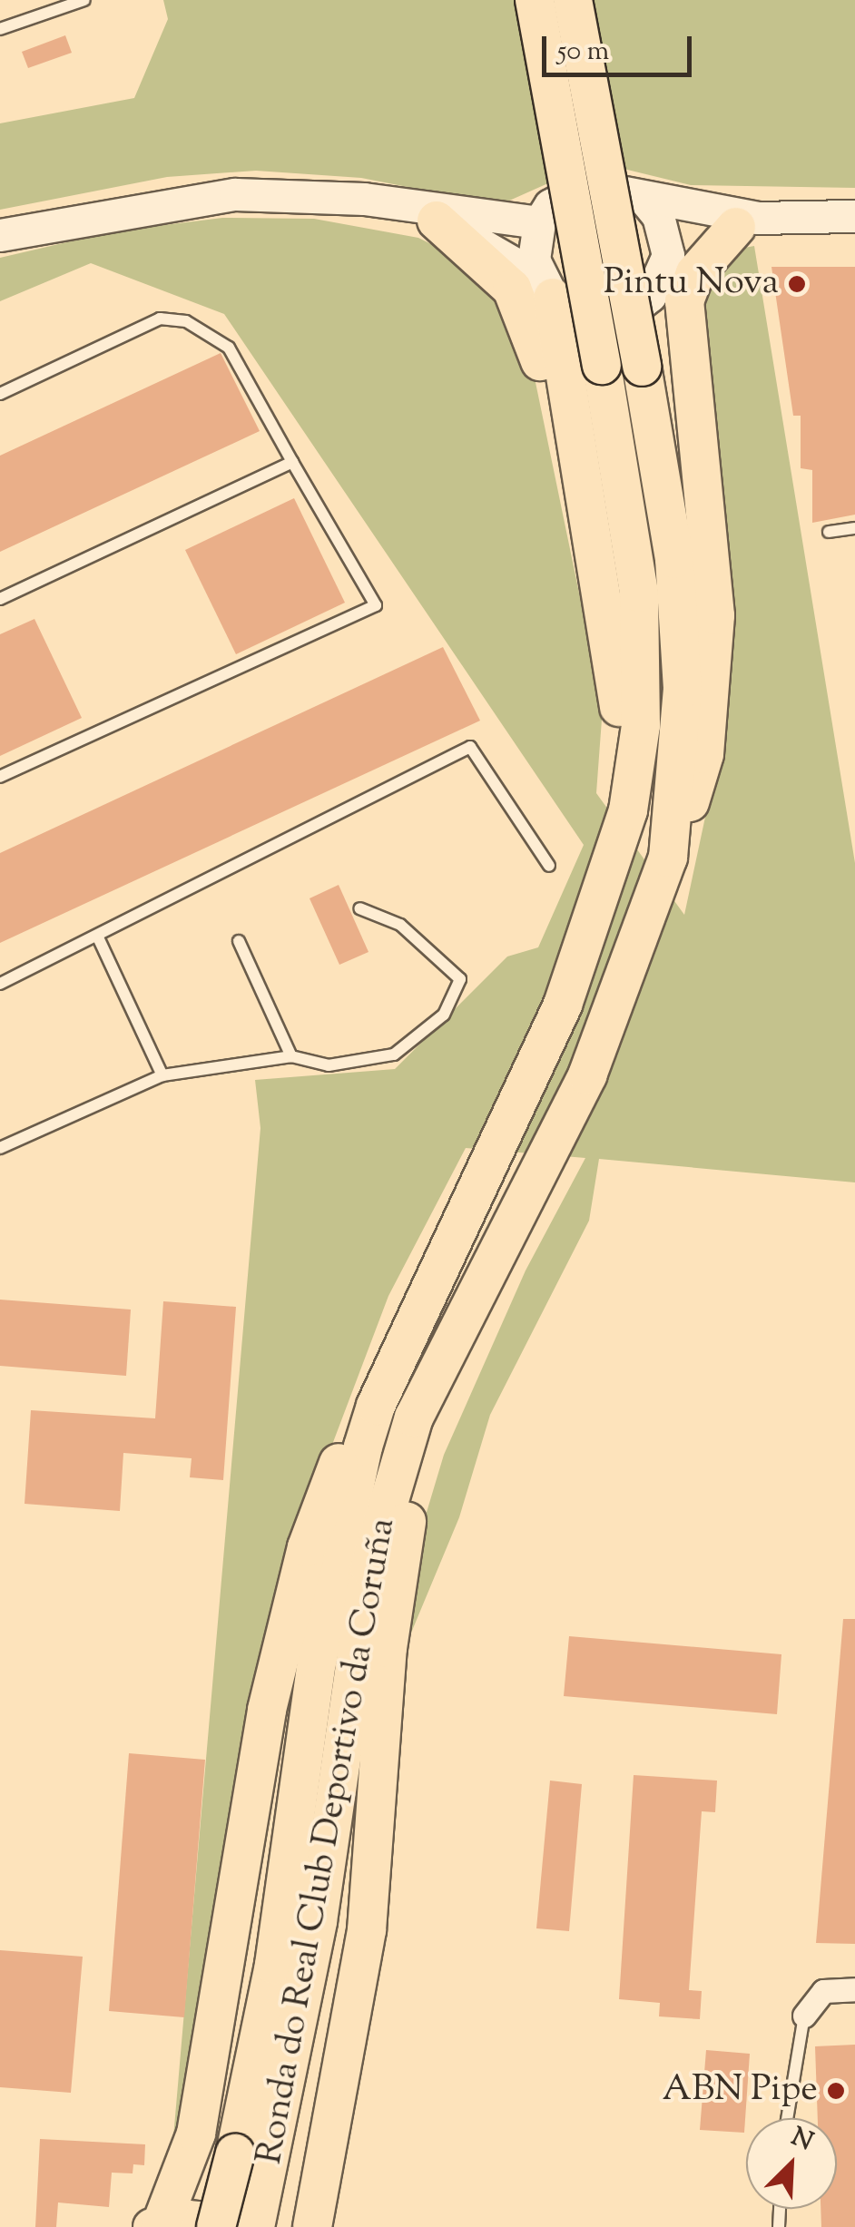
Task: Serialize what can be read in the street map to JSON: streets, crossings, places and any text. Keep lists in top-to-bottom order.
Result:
{
  "streets": {
    "highway": ["Ronda do Real Club Deportivo da Coruña"]
  },
  "places": ["Pintu Nova", "ABN Pipe"],
  "scale_bar": "50 m",
  "north": "top right"
}
